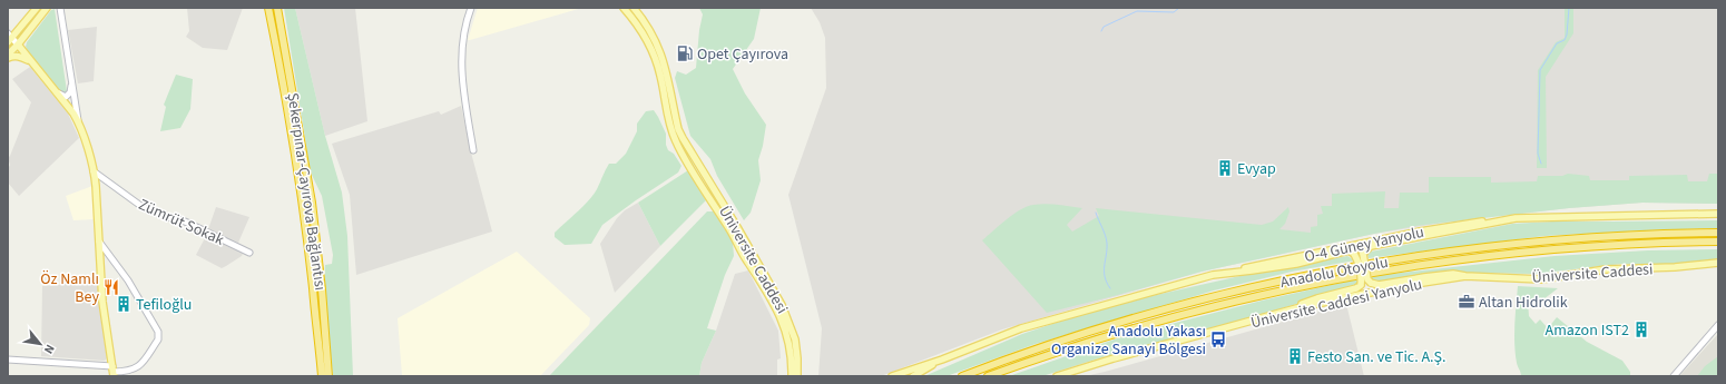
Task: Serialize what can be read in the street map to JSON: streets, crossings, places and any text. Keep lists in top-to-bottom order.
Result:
{
  "streets": {
    "highway": ["Şekerpınar-Çayırova Bağlantısı", "Anadolu Otoyolu"],
    "main road": ["O-4 Güney Yanyolu", "Üniversite Caddesi", "Üniversite Caddesi Yanyolu"],
    "street": ["Zümrüt Sokak"]
  },
  "crossings": [
    ["Üniversite Caddesi", "Üniversite Caddesi Yanyolu"]
  ],
  "places": {
    "fuel station": ["Opet Çayırova"],
    "building": [
      "Evyap",
      "Tefiloğlu",
      "Amazon IST2",
      "Festo San. ve Tic. A.Ş."
    ],
    "restaurant": ["Öz Namlı Bey"],
    "office": ["Altan Hidrolik"],
    "bus stop": ["Anadolu Yakası Organize Sanayi Bölgesi"]
  },
  "north": "bottom right"
}
